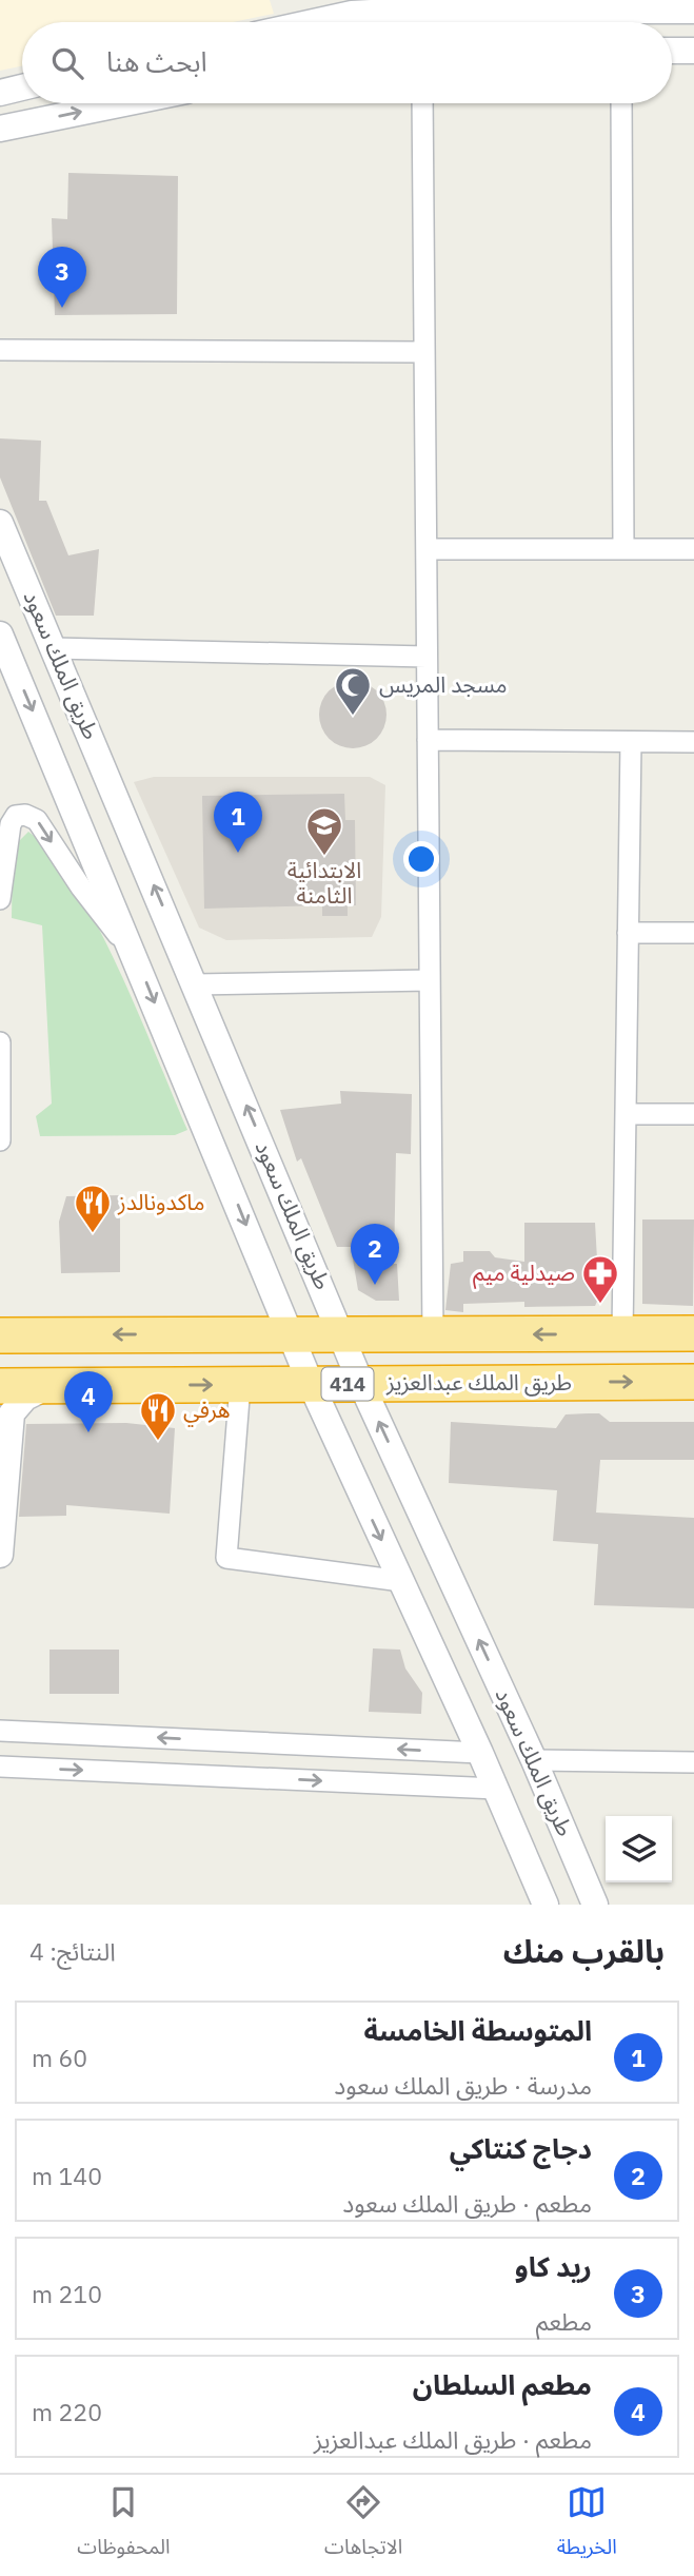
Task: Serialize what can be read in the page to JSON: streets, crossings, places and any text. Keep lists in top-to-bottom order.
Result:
{
  "streets": {
    "highway": ["طريق الملك عبدالعزيز", "414"],
    "street": ["طريق الملك سعود"]
  },
  "crossings": [
    ["طريق الملك سعود", "طريق الملك عبدالعزيز"],
    ["طريق الملك سعود", "414"]
  ],
  "places": {
    "mosque": ["مسجد المريس"],
    "school or university": ["الابتدائية الثامنة"],
    "restaurant": ["ماكدونالدز", "هرفي"],
    "pharmacy": ["صيدلية ميم"]
  },
  "page": {
    "search": "ابحث هنا",
    "pins": [
      "3",
      "1",
      "2",
      "4"
    ],
    "heading": ["بالقرب منك", "النتائج: 4"],
    "list": [
      {
        "mark": "1",
        "name": "المتوسطة الخامسة",
        "note": "مدرسة · طريق الملك سعود",
        "value": "60 m"
      },
      {
        "mark": "2",
        "name": "دجاج كنتاكي",
        "note": "مطعم · طريق الملك سعود",
        "value": "140 m"
      },
      {
        "mark": "3",
        "name": "ريد كاو",
        "note": "مطعم",
        "value": "210 m"
      },
      {
        "mark": "4",
        "name": "مطعم السلطان",
        "note": "مطعم · طريق الملك عبدالعزيز",
        "value": "220 m"
      }
    ],
    "nav": ["الخريطة", "الاتجاهات", "المحفوظات"]
  }
}
